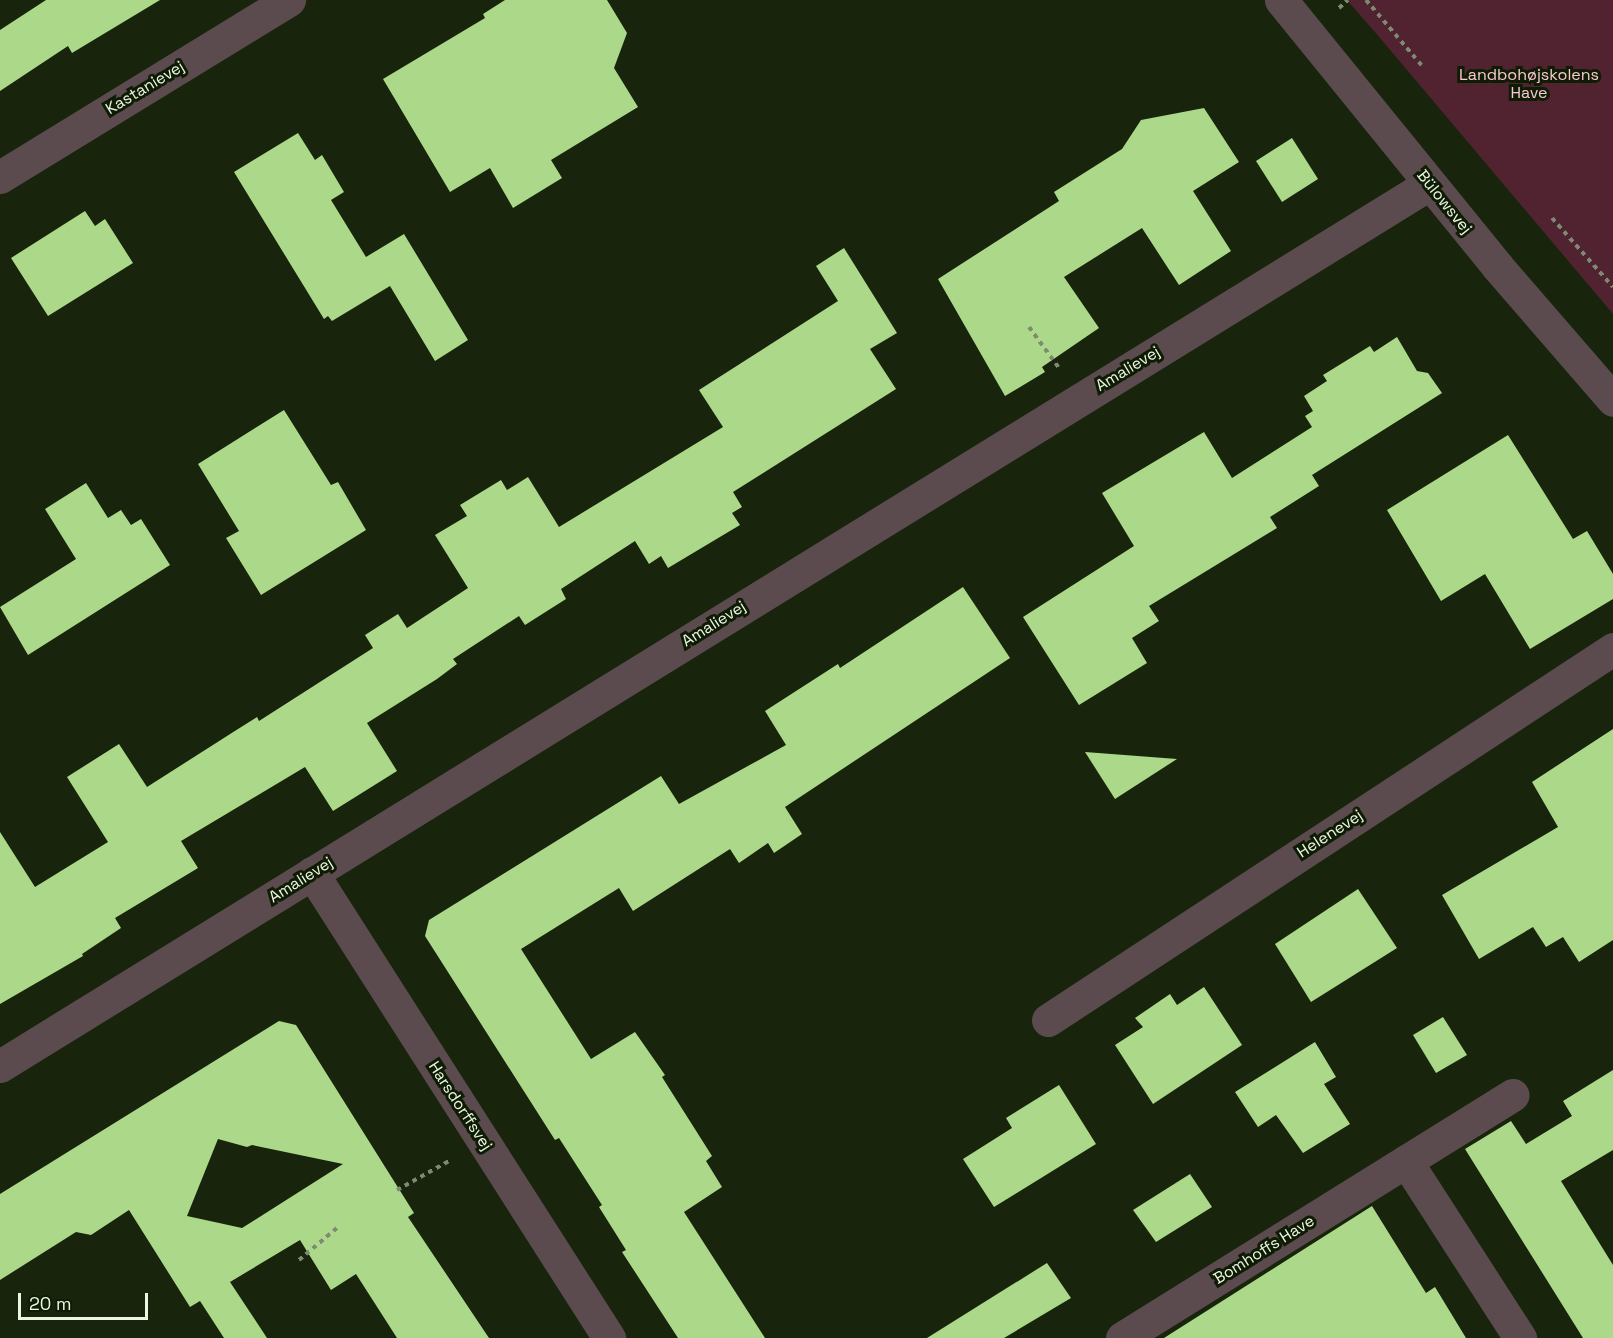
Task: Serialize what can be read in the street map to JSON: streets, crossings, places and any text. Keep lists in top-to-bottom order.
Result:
{
  "streets": {
    "street": [
      "Kastanievej",
      "Bülowsvej",
      "Amalievej",
      "Helenevej",
      "Harsdorffsvej",
      "Bomhoffs Have"
    ]
  },
  "crossings": [
    ["Bülowsvej", "Amalievej"],
    ["Amalievej", "Harsdorffsvej"]
  ],
  "parks": ["Landbohøjskolens Have"],
  "scale_bar": "20 m"
}
